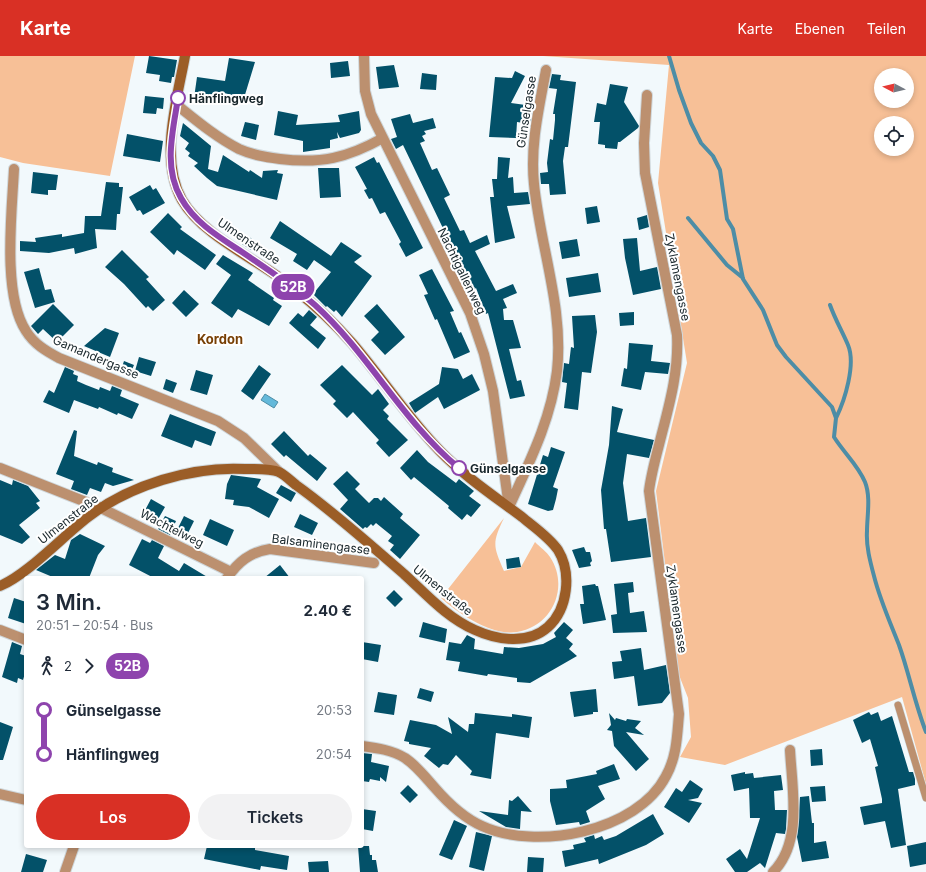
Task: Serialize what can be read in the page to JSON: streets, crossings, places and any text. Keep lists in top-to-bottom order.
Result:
{
  "streets": {
    "street": [
      "Günselgasse",
      "Ulmenstraße",
      "Nachtigallenweg",
      "Zyklamengasse",
      "Gamandergasse",
      "Wachtelweg",
      "Balsaminengasse"
    ]
  },
  "crossings": [
    ["Günselgasse", "Ulmenstraße"],
    ["Günselgasse", "Nachtigallenweg"],
    ["Ulmenstraße", "Nachtigallenweg"],
    ["Ulmenstraße", "Gamandergasse"],
    ["Ulmenstraße", "Wachtelweg"],
    ["Wachtelweg", "Balsaminengasse"]
  ],
  "districts": ["Kordon"],
  "places": ["Hänflingweg", "Günselgasse"],
  "lines": ["bus line 52B"],
  "north": "left",
  "page": {
    "header": "Karte",
    "nav": ["Karte", "Ebenen", "Teilen"],
    "on_map": "52B",
    "heading": ["3 Min.", "20:51 – 20:54 · Bus", "2.40 €"],
    "legs": ["2", "52B"],
    "list": [
      {
        "name": "Günselgasse",
        "value": "20:53"
      },
      {
        "name": "Hänflingweg",
        "value": "20:54"
      }
    ],
    "buttons": ["Los", "Tickets"]
  }
}
